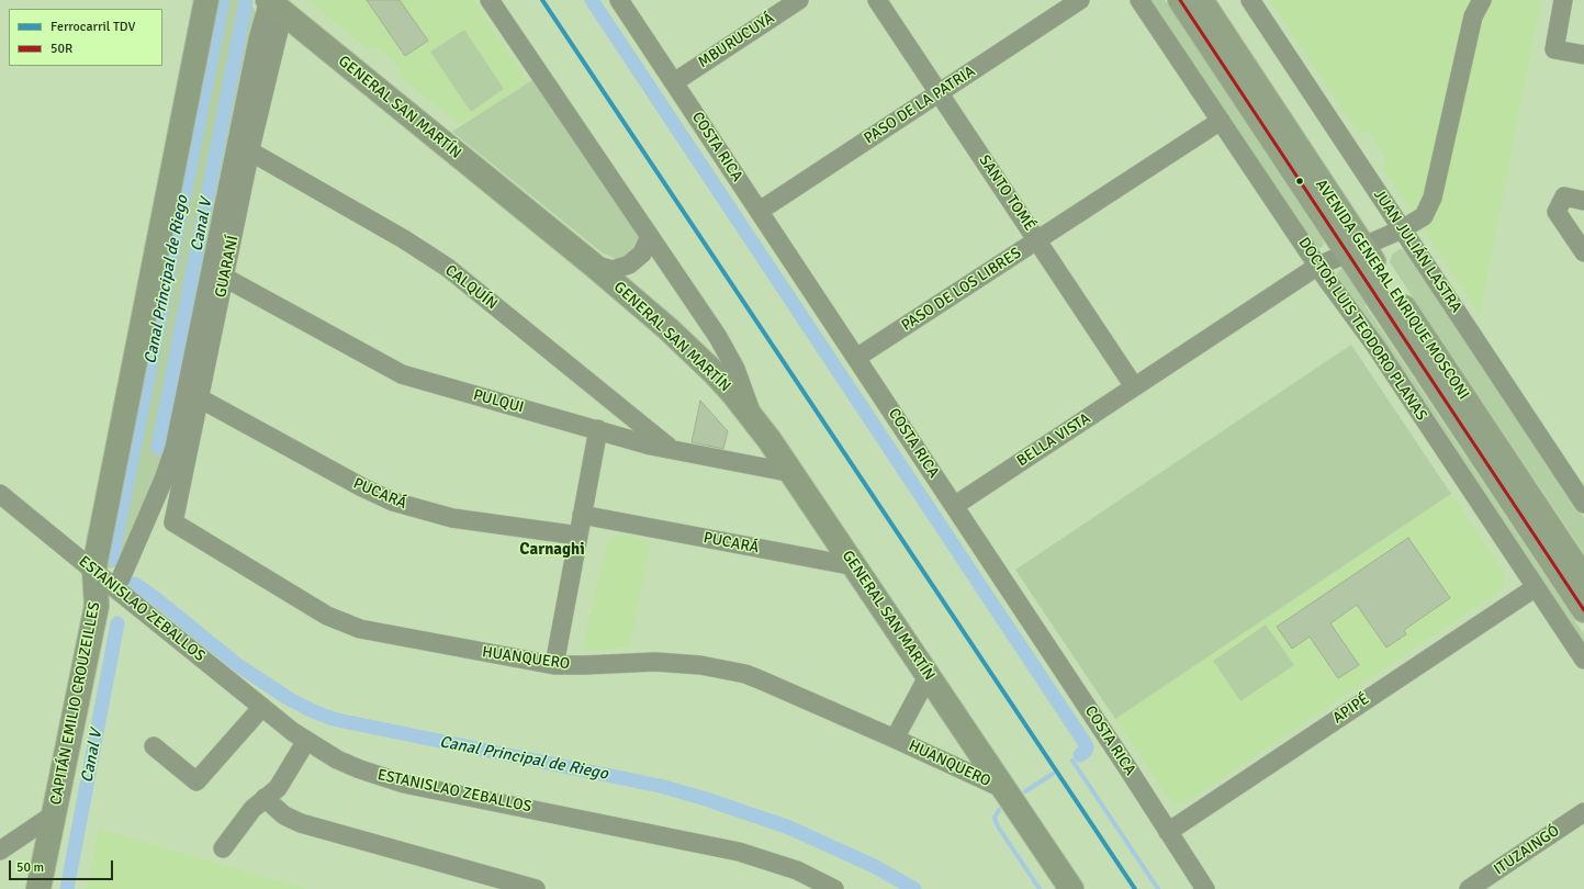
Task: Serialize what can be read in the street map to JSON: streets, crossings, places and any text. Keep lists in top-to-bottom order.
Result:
{
  "streets": {
    "highway": ["AVENIDA GENERAL ENRIQUE MOSCONI"],
    "main road": ["GENERAL SAN MARTÍN", "CAPITÁN EMILIO CROUZEILLES"],
    "street": [
      "MBURUCUYÁ",
      "PASO DE LA PATRIA",
      "COSTA RICA",
      "SANTO TOMÉ",
      "JUAN JULIÁN LASTRA",
      "GUARANÍ",
      "CALQUÍN",
      "PASO DE LOS LIBRES",
      "DOCTOR LUIS TEODORO PLANAS",
      "PULQUI",
      "BELLA VISTA",
      "PUCARÁ",
      "ESTANISLAO ZEBALLOS",
      "HUANQUERO",
      "APIPÉ",
      "ITUZAINGÓ"
    ]
  },
  "crossings": [
    ["MBURUCUYÁ", "COSTA RICA"],
    ["PASO DE LA PATRIA", "COSTA RICA"],
    ["PASO DE LA PATRIA", "SANTO TOMÉ"],
    ["GENERAL SAN MARTÍN", "GUARANÍ"],
    ["GENERAL SAN MARTÍN", "PULQUI"],
    ["GENERAL SAN MARTÍN", "PUCARÁ"],
    ["GENERAL SAN MARTÍN", "HUANQUERO"],
    ["GENERAL SAN MARTÍN", "CAPITÁN EMILIO CROUZEILLES"],
    ["COSTA RICA", "PASO DE LOS LIBRES"],
    ["COSTA RICA", "BELLA VISTA"],
    ["COSTA RICA", "APIPÉ"],
    ["SANTO TOMÉ", "PASO DE LOS LIBRES"],
    ["SANTO TOMÉ", "BELLA VISTA"],
    ["JUAN JULIÁN LASTRA", "BELLA VISTA"],
    ["GUARANÍ", "CALQUÍN"],
    ["GUARANÍ", "PULQUI"],
    ["GUARANÍ", "PUCARÁ"],
    ["GUARANÍ", "HUANQUERO"],
    ["GUARANÍ", "CAPITÁN EMILIO CROUZEILLES"],
    ["CALQUÍN", "PULQUI"],
    ["PASO DE LOS LIBRES", "DOCTOR LUIS TEODORO PLANAS"],
    ["AVENIDA GENERAL ENRIQUE MOSCONI", "BELLA VISTA"],
    ["DOCTOR LUIS TEODORO PLANAS", "BELLA VISTA"],
    ["DOCTOR LUIS TEODORO PLANAS", "APIPÉ"],
    ["ESTANISLAO ZEBALLOS", "CAPITÁN EMILIO CROUZEILLES"]
  ],
  "districts": ["Carnaghi"],
  "water": ["Canal V", "Canal Principal de Riego"],
  "lines": ["rail line TDV", "transit line 50R"],
  "legend": ["Ferrocarril TDV", "50R"],
  "scale_bar": "50 m"
}
